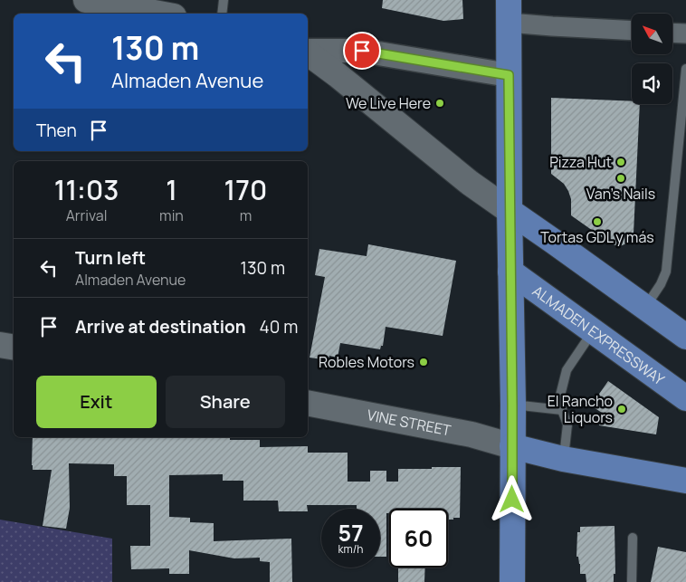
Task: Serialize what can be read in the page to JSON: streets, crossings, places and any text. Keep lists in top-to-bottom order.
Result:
{
  "streets": {
    "main road": ["ALMADEN EXPRESSWAY", "VINE STREET"]
  },
  "places": [
    "We Live Here",
    "Pizza Hut",
    "Van's Nails",
    "Tortas GDL y más",
    "Robles Motors",
    "El Rancho Liquors"
  ],
  "north": "top left",
  "page": {
    "turn": ["130 m", "Almaden Avenue"],
    "then": "Then",
    "eta": [
      "11:03",
      "Arrival",
      "1",
      "min",
      "170",
      "m"
    ],
    "list": [
      {
        "name": "Turn left",
        "note": "Almaden Avenue",
        "value": "130 m"
      },
      {
        "name": "Arrive at destination",
        "value": "40 m"
      }
    ],
    "buttons": ["Exit", "Share"],
    "speed": "57 km/h",
    "limit": "60"
  }
}
